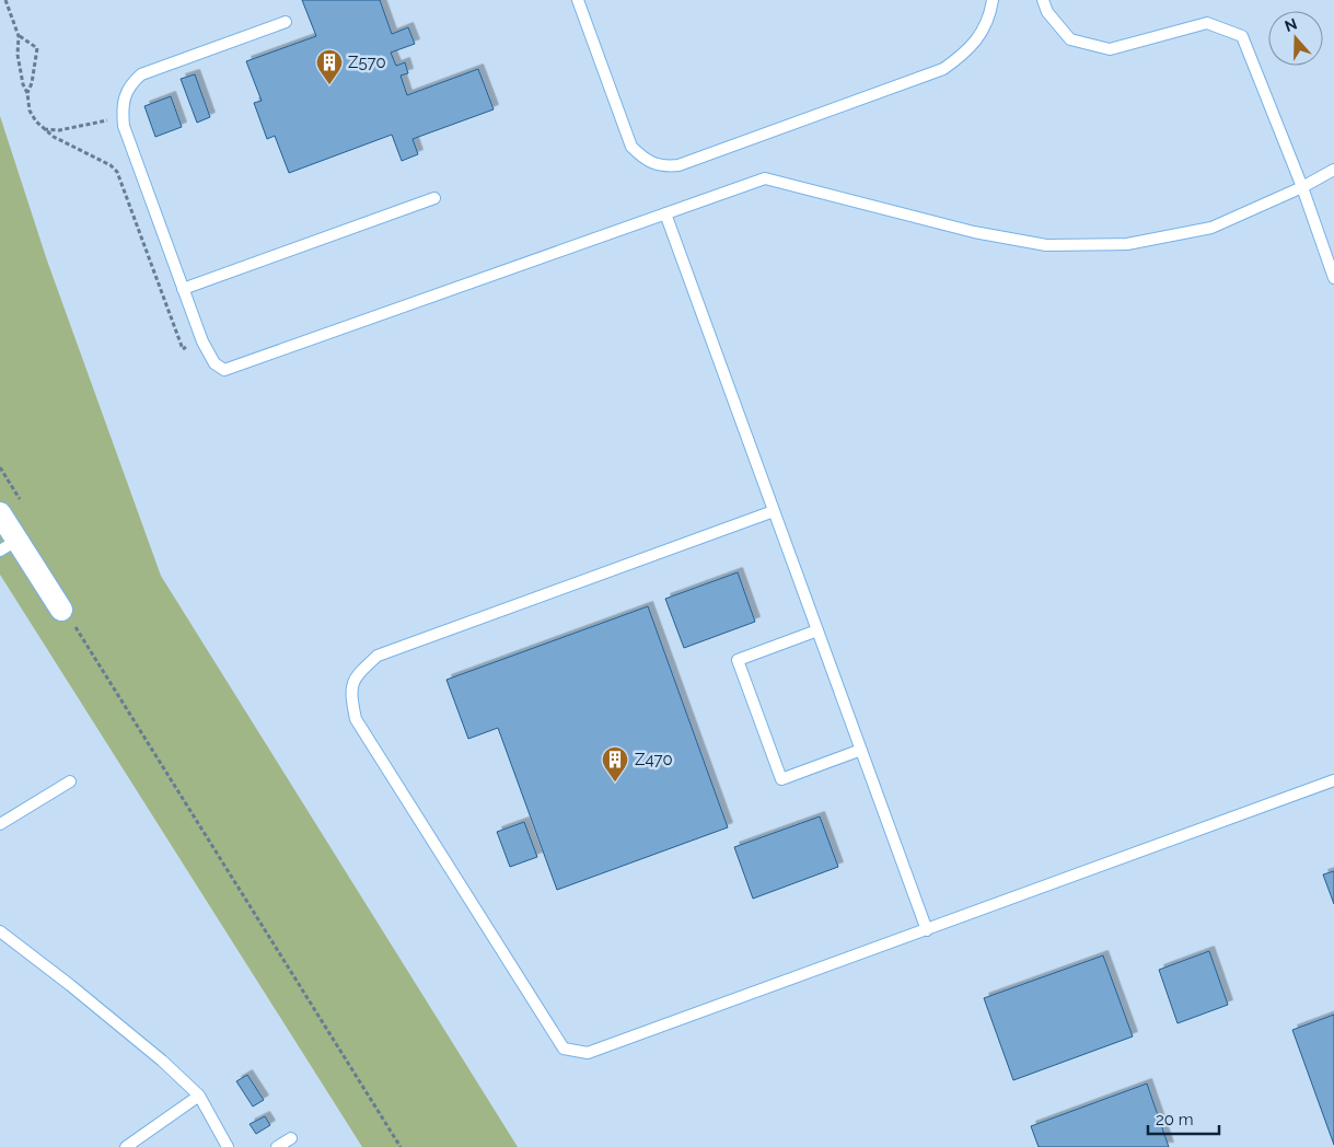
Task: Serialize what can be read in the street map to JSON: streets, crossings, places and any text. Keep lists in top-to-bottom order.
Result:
{
  "places": {
    "building": ["Z570", "Z470"]
  },
  "scale_bar": "20 m",
  "north": "top"
}
